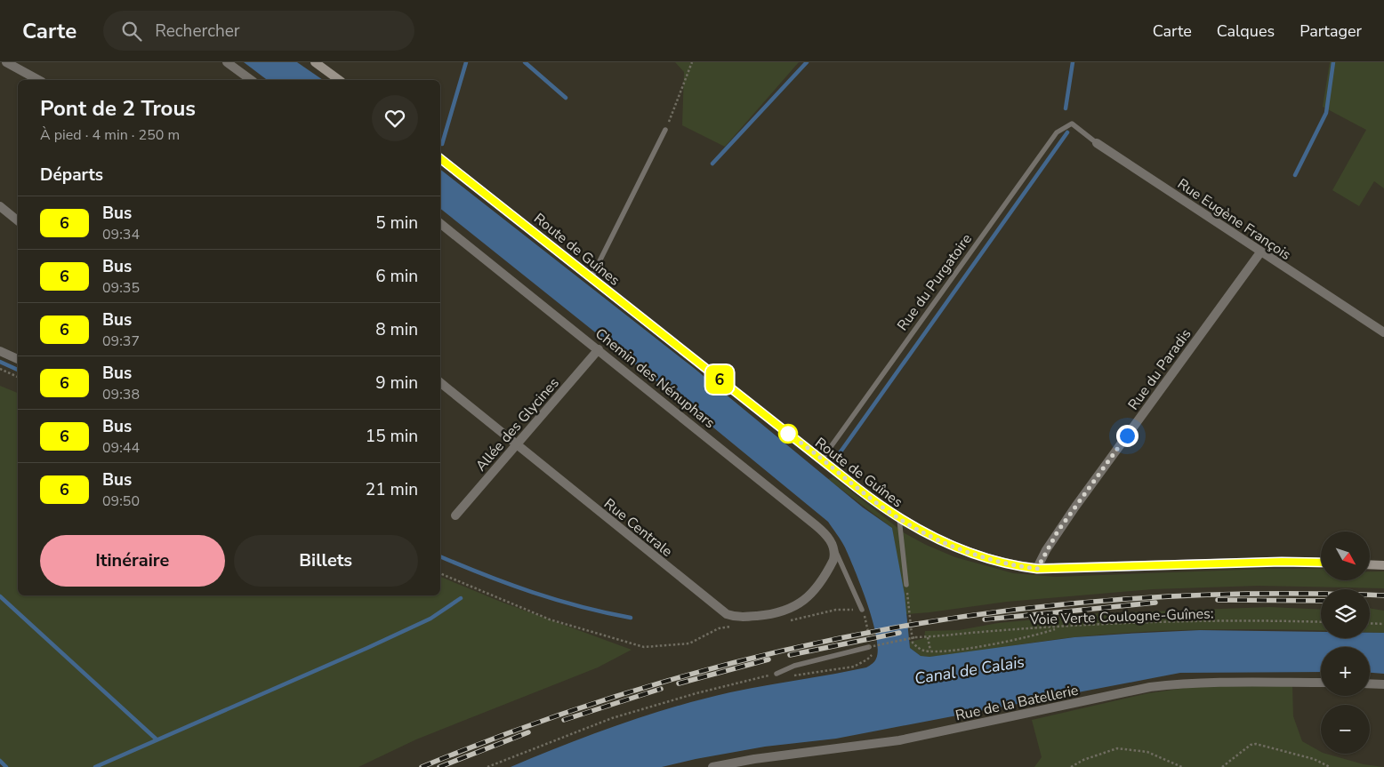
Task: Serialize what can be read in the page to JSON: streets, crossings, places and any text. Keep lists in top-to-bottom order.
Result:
{
  "streets": {
    "main road": ["Route de Guînes"],
    "street": [
      "Rue Eugène François",
      "Rue du Paradis",
      "Chemin des Nénuphars",
      "Allée des Glycines",
      "Rue Centrale",
      "Rue de la Batellerie"
    ],
    "lane": ["Rue du Purgatoire"],
    "path": ["Voie Verte Coulogne-Guînes:"]
  },
  "crossings": [
    ["Rue Eugène François", "Rue du Purgatoire"],
    ["Rue Eugène François", "Rue du Paradis"],
    ["Route de Guînes", "Rue du Purgatoire"],
    ["Route de Guînes", "Rue du Paradis"],
    ["Chemin des Nénuphars", "Allée des Glycines"],
    ["Chemin des Nénuphars", "Rue Centrale"],
    ["Allée des Glycines", "Rue Centrale"]
  ],
  "water": ["Canal de Calais"],
  "lines": ["bus line 6"],
  "north": "bottom right",
  "page": {
    "header": "Carte",
    "search": "Rechercher",
    "nav": ["Carte", "Calques", "Partager"],
    "on_map": "6",
    "heading": [
      ["Pont de 2 Trous", "À pied · 4 min · 250 m"],
      "Départs"
    ],
    "list": [
      {
        "mark": "6",
        "name": "Bus",
        "note": "09:34",
        "value": "5 min"
      },
      {
        "mark": "6",
        "name": "Bus",
        "note": "09:35",
        "value": "6 min"
      },
      {
        "mark": "6",
        "name": "Bus",
        "note": "09:37",
        "value": "8 min"
      },
      {
        "mark": "6",
        "name": "Bus",
        "note": "09:38",
        "value": "9 min"
      },
      {
        "mark": "6",
        "name": "Bus",
        "note": "09:44",
        "value": "15 min"
      },
      {
        "mark": "6",
        "name": "Bus",
        "note": "09:50",
        "value": "21 min"
      }
    ],
    "buttons": ["Itinéraire", "Billets"],
    "map_buttons": ["+", "−"]
  }
}
